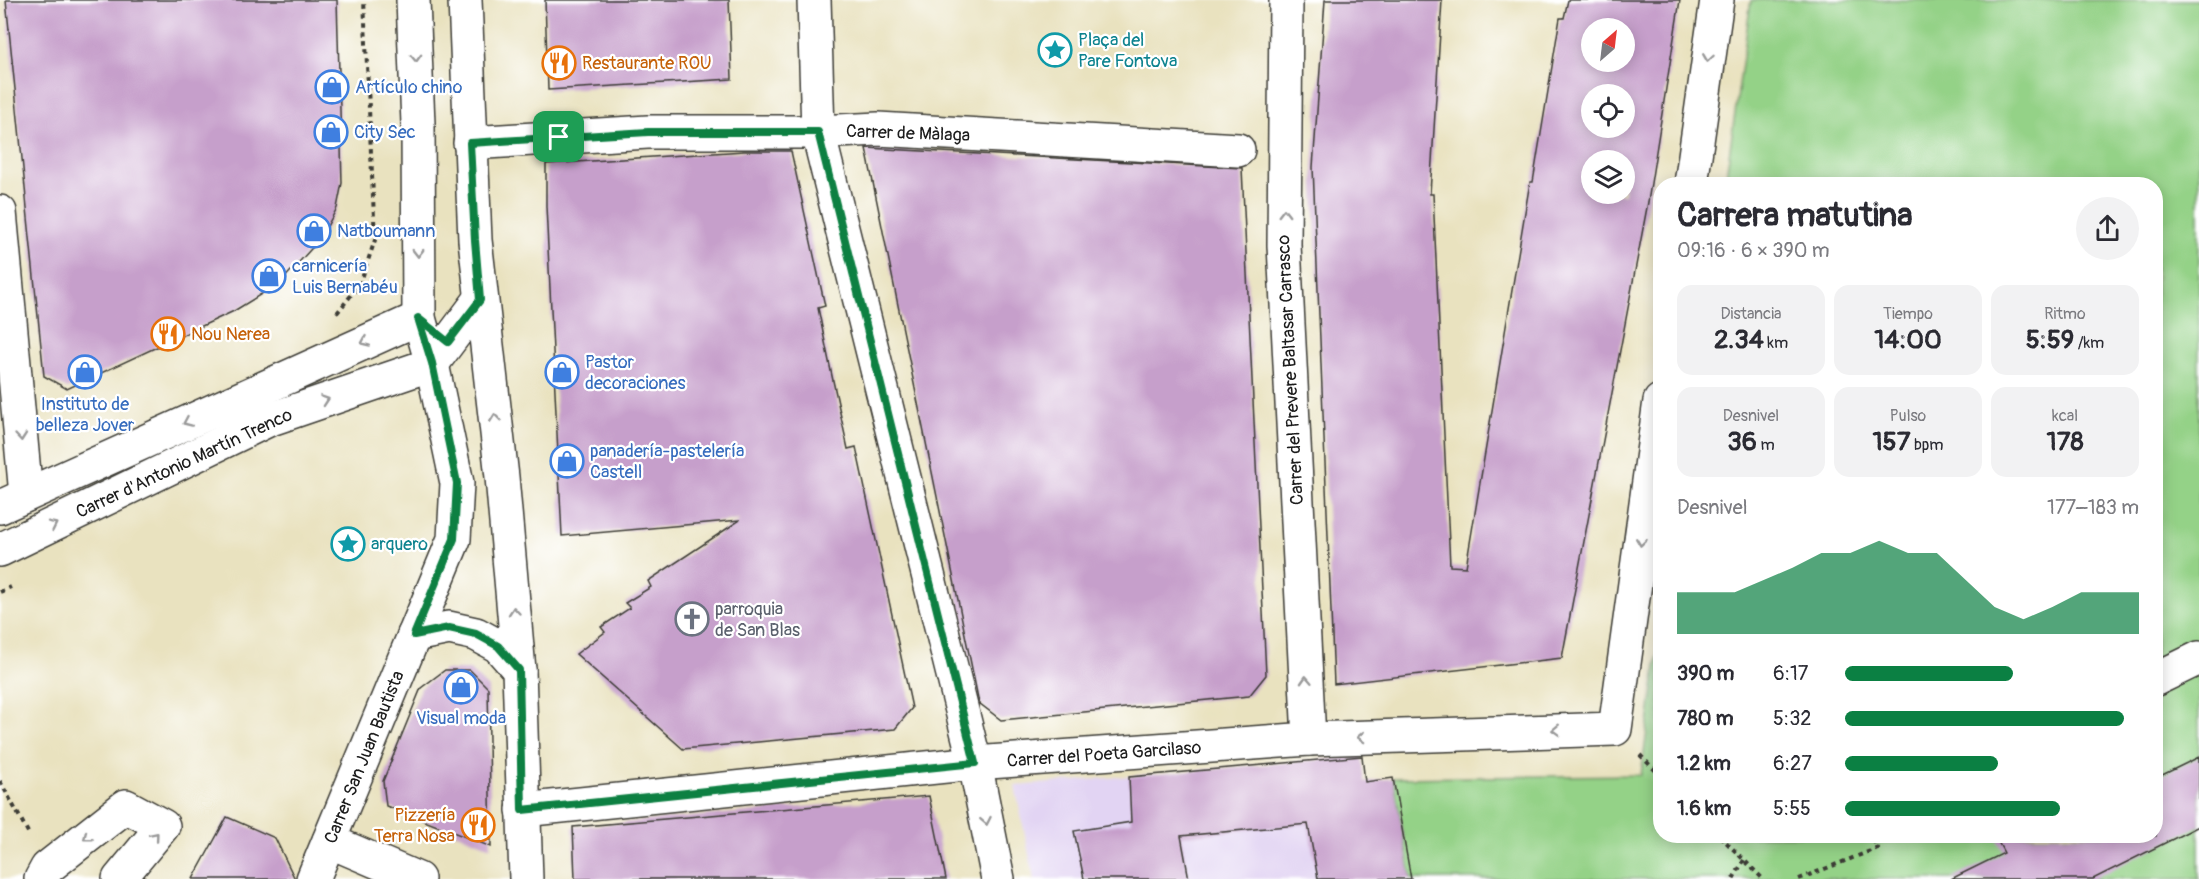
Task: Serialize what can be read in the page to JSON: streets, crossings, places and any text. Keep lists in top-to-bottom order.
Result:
{
  "streets": {
    "street": [
      "Carrer de Màlaga",
      "Carrer del Prevere Baltasar Carrasco",
      "Carrer d'Antonio Martín Trenco",
      "Carrer del Poeta Garcilaso",
      "Carrer San Juan Bautista"
    ]
  },
  "crossings": [
    ["Carrer del Prevere Baltasar Carrasco", "Carrer del Poeta Garcilaso"],
    ["Carrer d'Antonio Martín Trenco", "Carrer San Juan Bautista"]
  ],
  "one_way": ["Carrer del Prevere Baltasar Carrasco"],
  "places": {
    "place": ["Plaça del Pare Fontova", "arquero"],
    "restaurant": ["Restaurante ROU", "Nou Nerea", "Pizzería Terra Nosa"],
    "shop": [
      "Artículo chino",
      "City Sec",
      "Natboumann",
      "carnicería Luis Bernabéu",
      "Instituto de belleza Jover",
      "Pastor decoraciones",
      "panadería-pastelería Castell",
      "Visual moda"
    ],
    "church": ["parroquia de San Blas"]
  },
  "north": "top right",
  "page": {
    "heading": ["Carrera matutina", "09:16 · 6 × 390 m"],
    "stats": [
      ["Distancia", "2.34 km"],
      ["Tiempo", "14:00"],
      ["Ritmo", "5:59 /km"],
      ["Desnivel", "36 m"],
      ["Pulso", "157 bpm"],
      ["kcal", "178"]
    ],
    "chart": ["Desnivel", "177–183 m"],
    "list": [
      {
        "name": "390 m",
        "note": "6:17"
      },
      {
        "name": "780 m",
        "note": "5:32"
      },
      {
        "name": "1.2 km",
        "note": "6:27"
      },
      {
        "name": "1.6 km",
        "note": "5:55"
      }
    ]
  }
}
